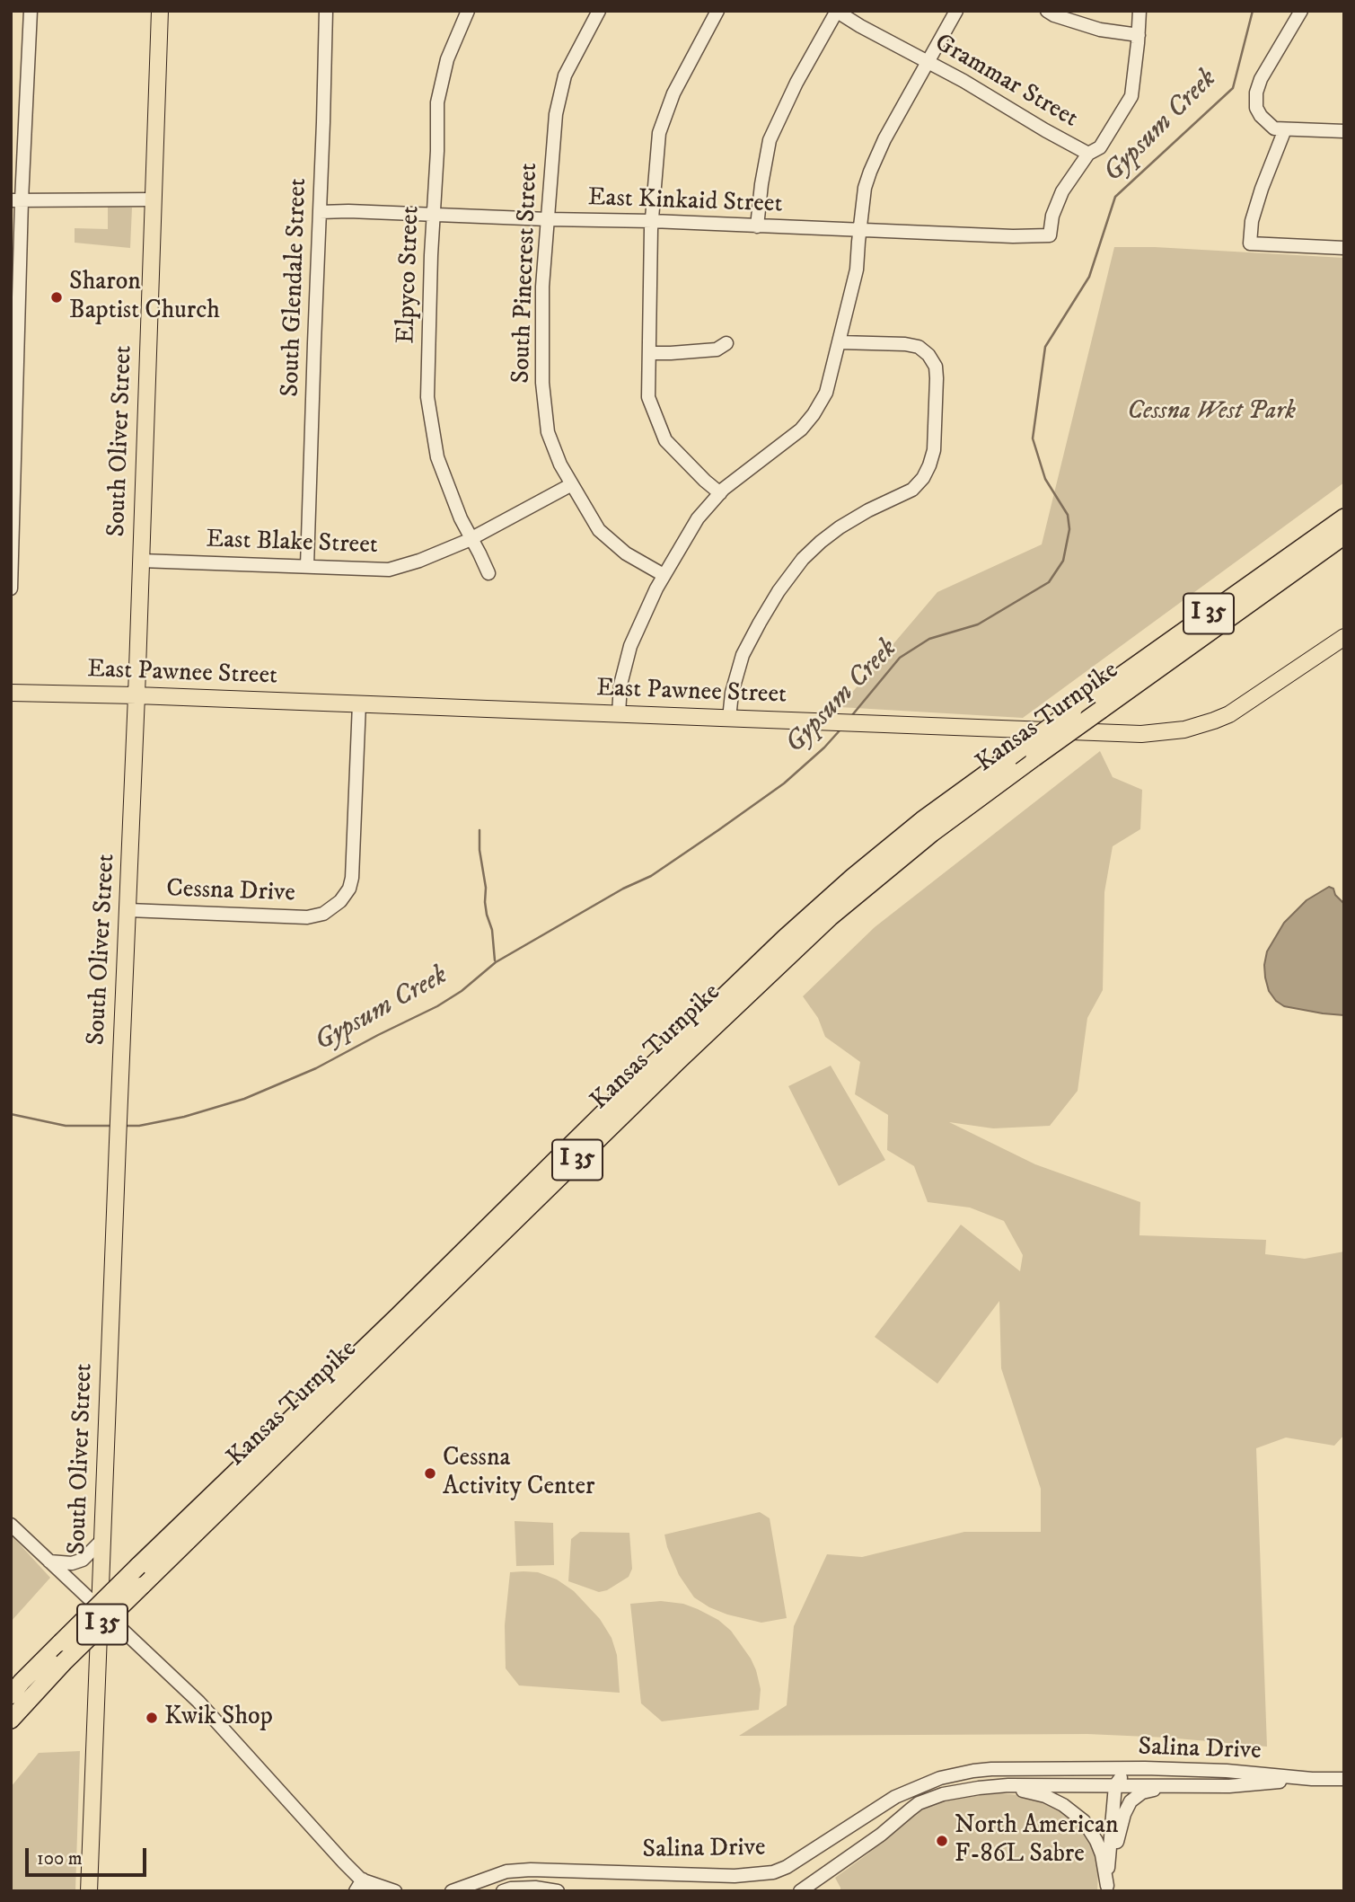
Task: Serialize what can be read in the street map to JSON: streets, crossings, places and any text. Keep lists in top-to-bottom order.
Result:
{
  "streets": {
    "highway": ["I 35", "Kansas Turnpike"],
    "main road": ["South Oliver Street", "East Pawnee Street"],
    "street": [
      "Grammar Street",
      "East Kinkaid Street",
      "South Pinecrest Street",
      "Elpyco Street",
      "South Glendale Street",
      "East Blake Street",
      "Cessna Drive",
      "Salina Drive"
    ]
  },
  "crossings": [
    ["Grammar Street", "East Kinkaid Street"],
    ["East Kinkaid Street", "South Pinecrest Street"],
    ["East Kinkaid Street", "Elpyco Street"],
    ["East Kinkaid Street", "South Glendale Street"],
    ["South Pinecrest Street", "East Blake Street"],
    ["Elpyco Street", "East Blake Street"],
    ["South Glendale Street", "East Blake Street"],
    ["South Oliver Street", "East Blake Street"],
    ["South Oliver Street", "East Pawnee Street"],
    ["South Oliver Street", "Cessna Drive"],
    ["East Pawnee Street", "Cessna Drive"]
  ],
  "water": ["Gypsum Creek"],
  "parks": ["Cessna West Park"],
  "places": [
    "Sharon Baptist Church",
    "Cessna Activity Center",
    "Kwik Shop",
    "North American F-86L Sabre"
  ],
  "scale_bar": "100 m"
}
